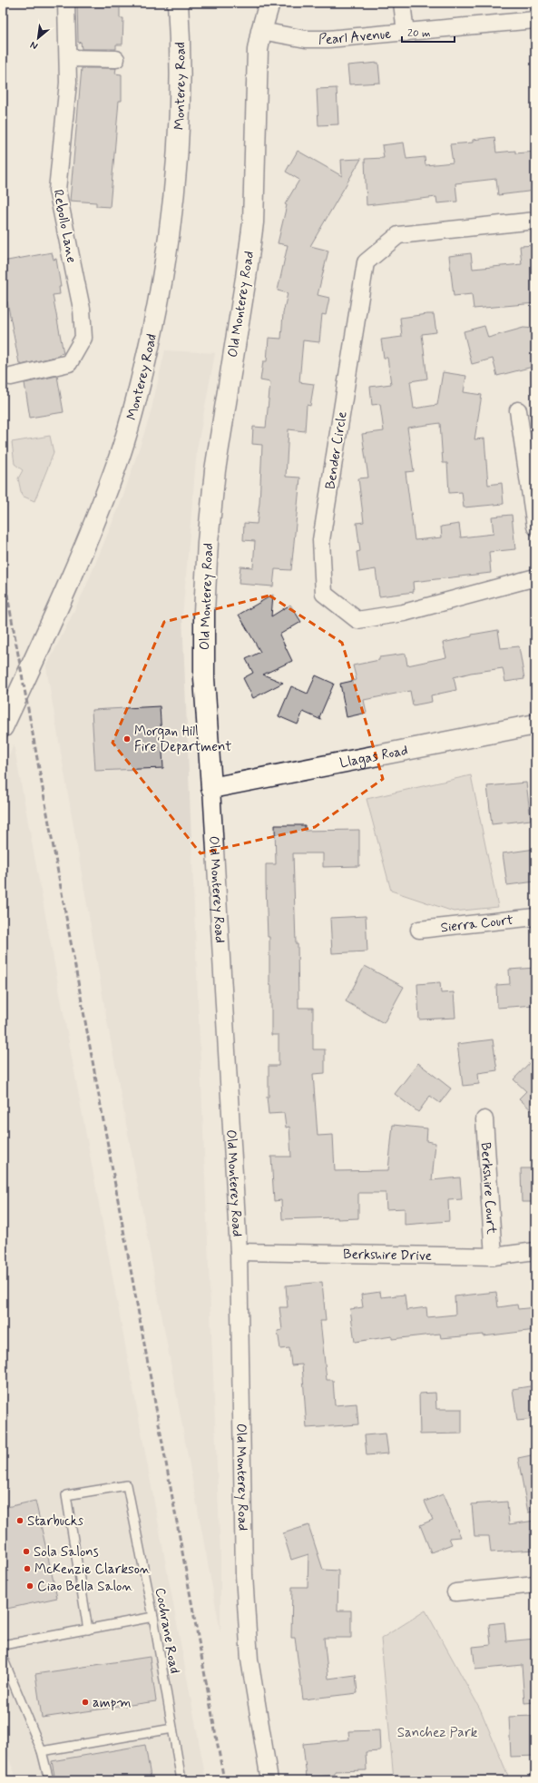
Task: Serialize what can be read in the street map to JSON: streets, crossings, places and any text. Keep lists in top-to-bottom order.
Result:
{
  "streets": {
    "street": [
      "Pearl Avenue",
      "Monterey Road",
      "Rebollo Lane",
      "Old Monterey Road",
      "Bender Circle",
      "Llagas Road",
      "Sierra Court",
      "Berkshire Court",
      "Berkshire Drive"
    ],
    "lane": ["Cochrane Road"]
  },
  "crossings": [
    ["Pearl Avenue", "Old Monterey Road"],
    ["Old Monterey Road", "Llagas Road"],
    ["Old Monterey Road", "Berkshire Drive"],
    ["Berkshire Court", "Berkshire Drive"]
  ],
  "parks": ["Sanchez Park"],
  "places": [
    "Morgan Hill Fire Department",
    "Starbucks",
    "Sola Salons",
    "McKenzie Clarkson",
    "Ciao Bella Salon",
    "ampm"
  ],
  "scale_bar": "20 m",
  "north": "bottom left"
}
